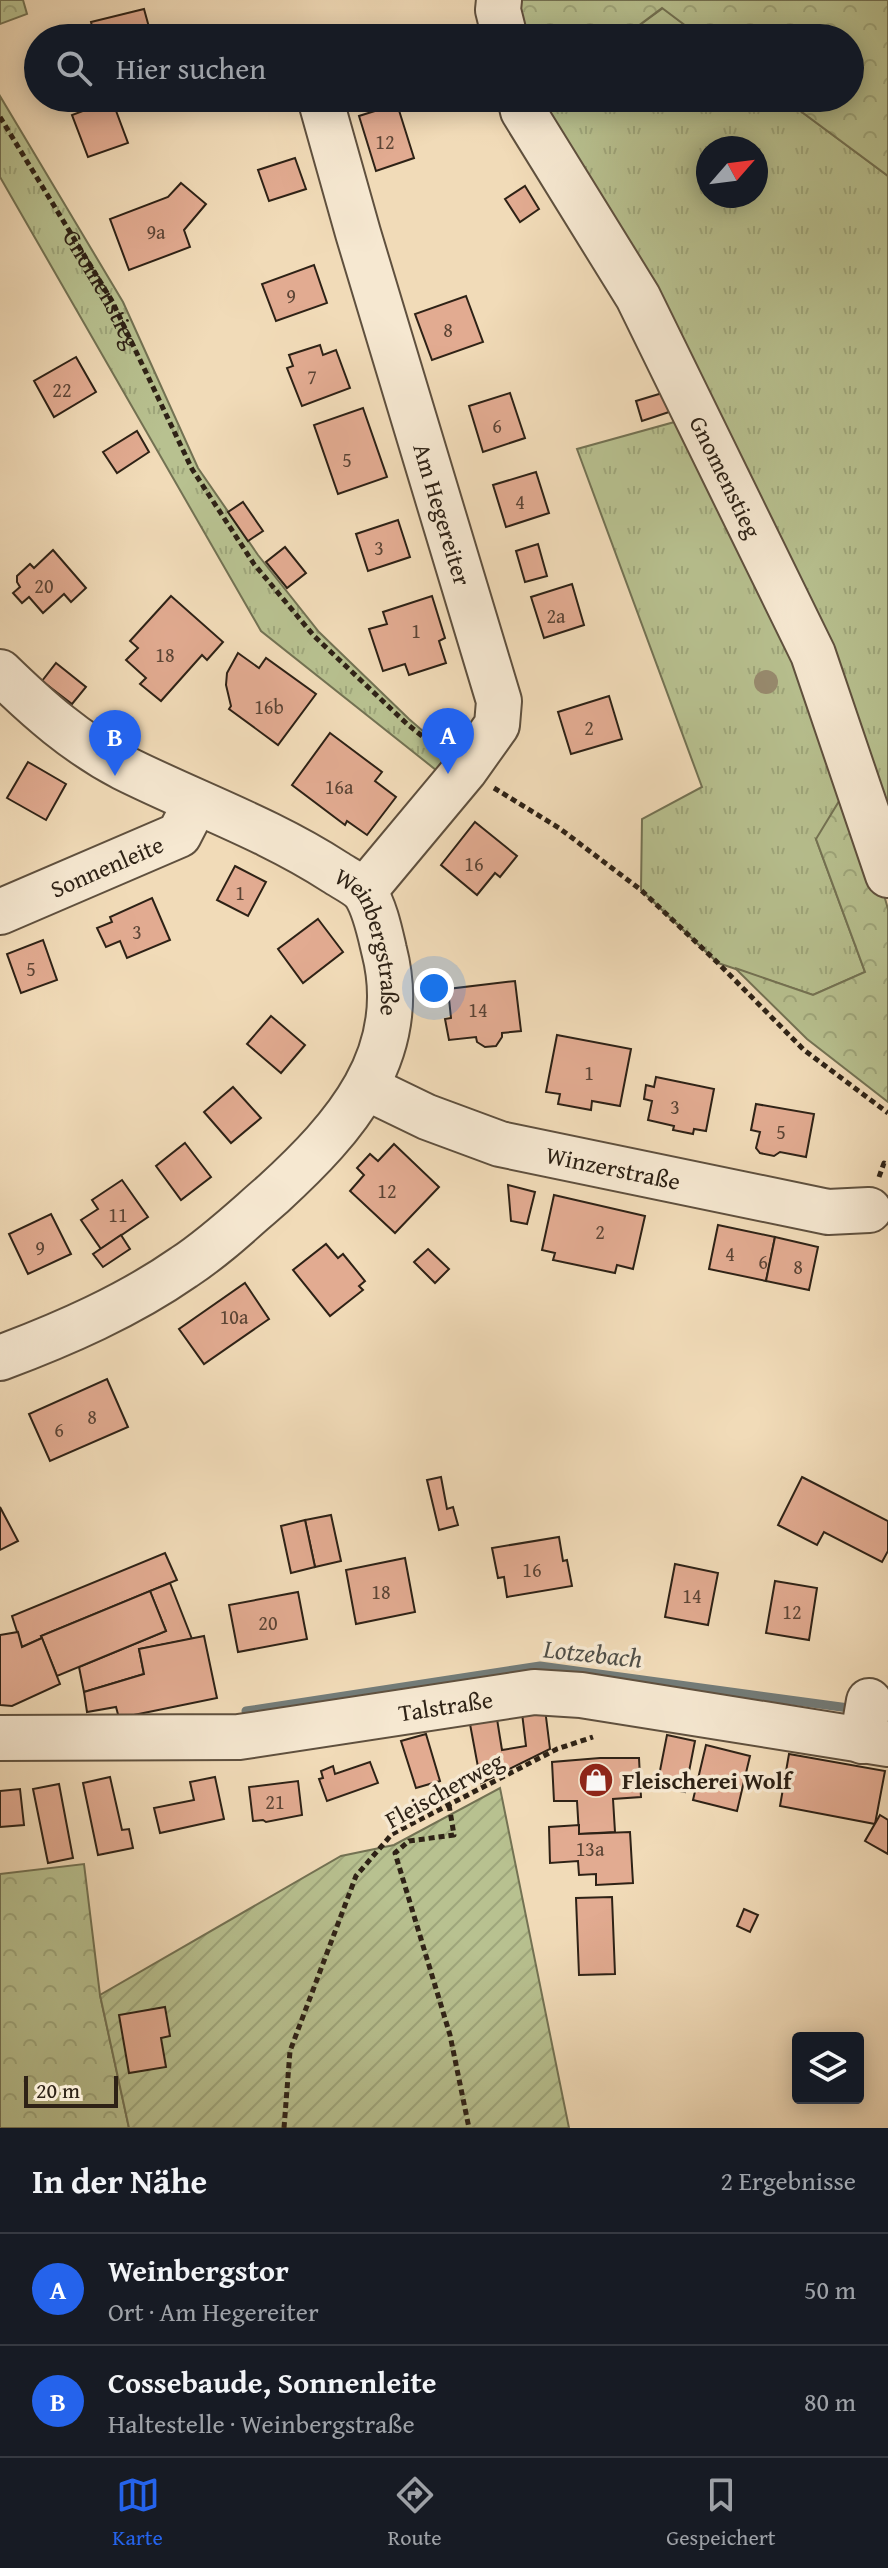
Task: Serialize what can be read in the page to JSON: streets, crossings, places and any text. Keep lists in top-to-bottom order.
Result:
{
  "streets": {
    "street": [
      "Gnomenstieg",
      "Am Hegereiter",
      "Sonnenleite",
      "Weinbergstraße",
      "Winzerstraße",
      "Talstraße"
    ],
    "path": ["Fleischerweg"]
  },
  "crossings": [
    ["Am Hegereiter", "Weinbergstraße"],
    ["Sonnenleite", "Weinbergstraße"],
    ["Weinbergstraße", "Winzerstraße"]
  ],
  "water": ["Lotzebach"],
  "places": {
    "shop": ["Fleischerei Wolf"]
  },
  "house_numbers": [
    "12",
    "9a",
    "9",
    "8",
    "7",
    "22",
    "6",
    "5",
    "4",
    "3",
    "20",
    "2a",
    "1",
    "18",
    "16b",
    "2",
    "16a",
    "16",
    "1",
    "3",
    "5",
    "14",
    "1",
    "3",
    "5",
    "12",
    "11",
    "2",
    "9",
    "4",
    "6",
    "8",
    "10a",
    "8",
    "6",
    "16",
    "18",
    "14",
    "12",
    "20",
    "21",
    "13a"
  ],
  "scale_bar": "20 m",
  "north": "top right",
  "page": {
    "search": "Hier suchen",
    "pins": ["A", "B"],
    "scale": "20 m",
    "heading": ["In der Nähe", "2 Ergebnisse"],
    "list": [
      {
        "mark": "A",
        "name": "Weinbergstor",
        "note": "Ort · Am Hegereiter",
        "value": "50 m"
      },
      {
        "mark": "B",
        "name": "Cossebaude, Sonnenleite",
        "note": "Haltestelle · Weinbergstraße",
        "value": "80 m"
      }
    ],
    "nav": ["Karte", "Route", "Gespeichert"]
  }
}
